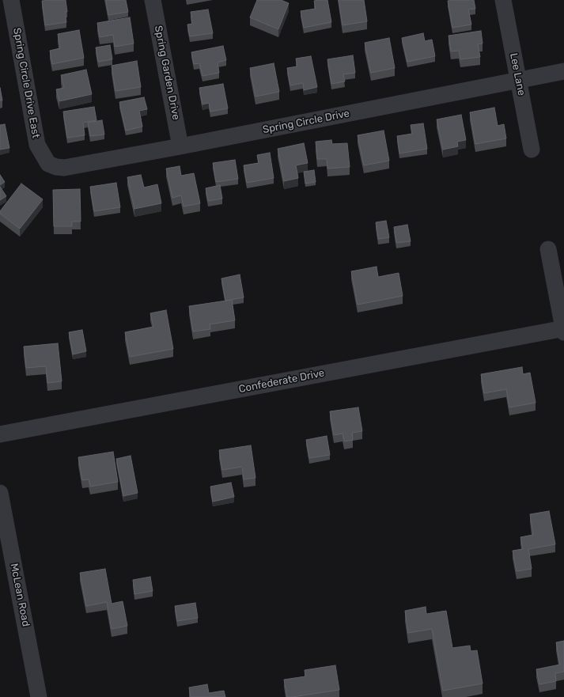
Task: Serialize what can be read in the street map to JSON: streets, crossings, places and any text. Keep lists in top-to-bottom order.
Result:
{
  "streets": {
    "street": [
      "Spring Garden Drive",
      "Lee Lane",
      "Spring Circle Drive East",
      "Spring Circle Drive",
      "Confederate Drive",
      "McLean Road"
    ]
  },
  "crossings": [
    ["Spring Garden Drive", "Spring Circle Drive"],
    ["Lee Lane", "Spring Circle Drive"],
    ["Spring Circle Drive East", "Spring Circle Drive"]
  ]
}
